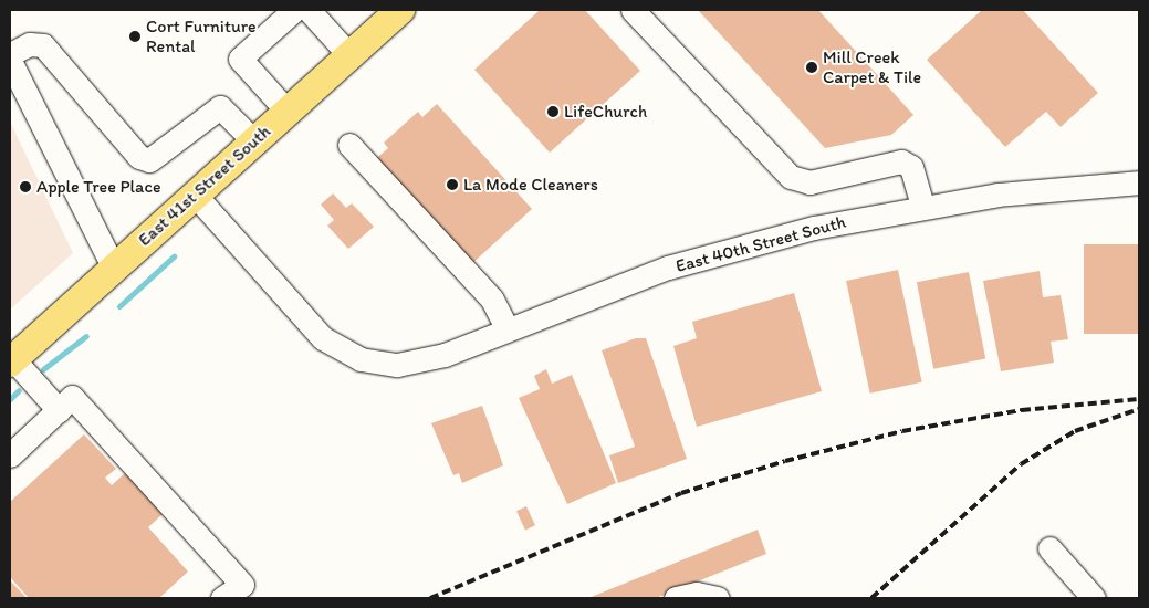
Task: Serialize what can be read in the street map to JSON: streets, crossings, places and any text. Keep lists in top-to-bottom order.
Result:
{
  "streets": {
    "main road": ["East 41st Street South"],
    "street": ["East 40th Street South"]
  },
  "crossings": [
    ["East 41st Street South", "East 40th Street South"]
  ],
  "places": [
    "Cort Furniture Rental",
    "Mill Creek Carpet & Tile",
    "LifeChurch",
    "La Mode Cleaners",
    "Apple Tree Place"
  ]
}
